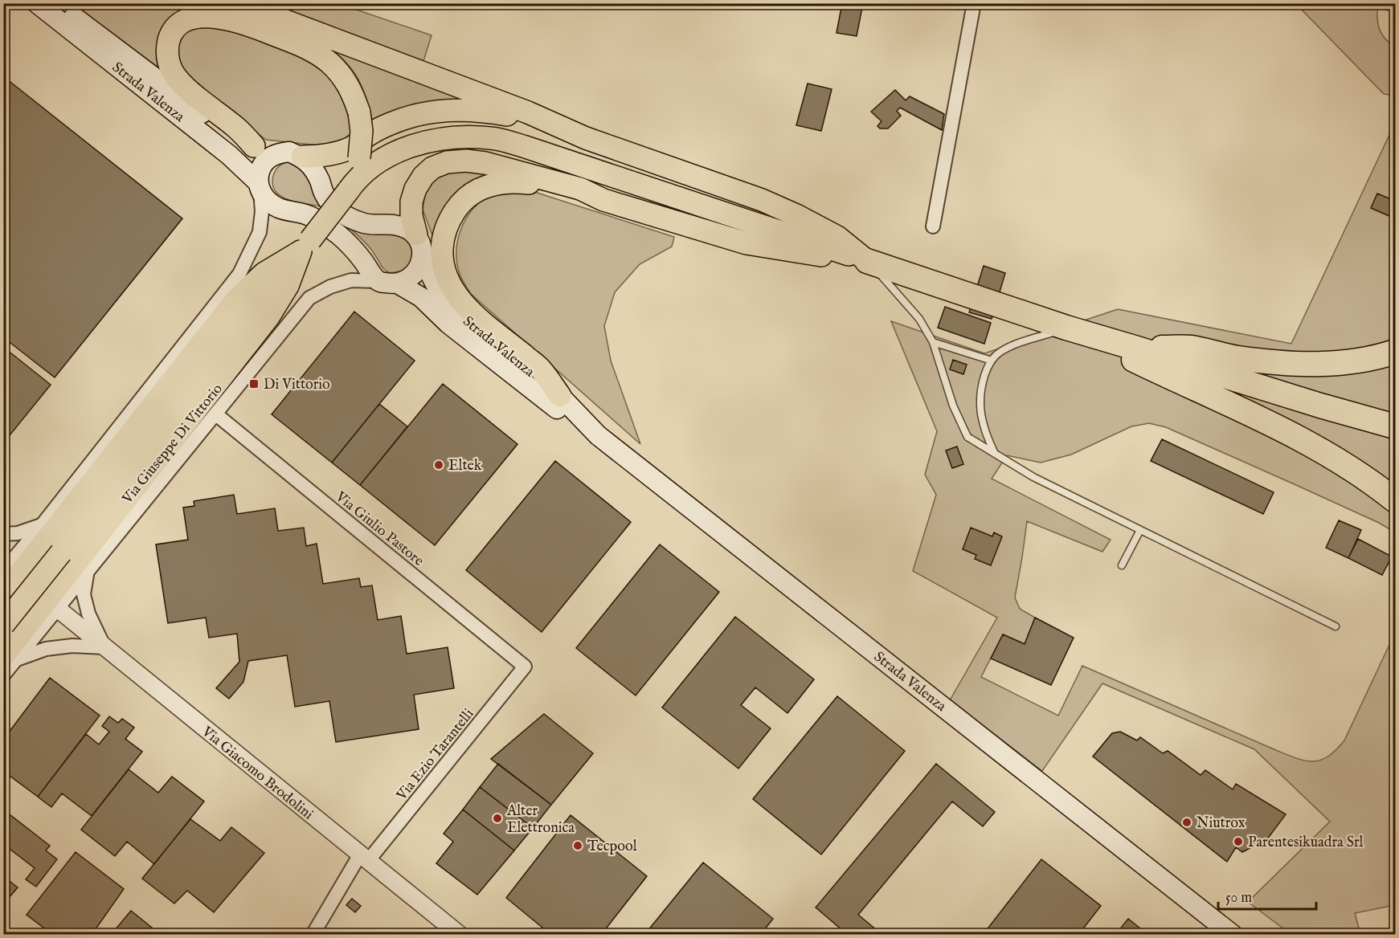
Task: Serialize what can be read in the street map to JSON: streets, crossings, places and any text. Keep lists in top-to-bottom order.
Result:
{
  "streets": {
    "main road": ["Strada Valenza"],
    "street": [
      "Via Giuseppe Di Vittorio",
      "Via Giulio Pastore",
      "Via Ezio Tarantelli",
      "Via Giacomo Brodolini"
    ]
  },
  "crossings": [
    ["Strada Valenza", "Via Giuseppe Di Vittorio"],
    ["Via Giuseppe Di Vittorio", "Via Giulio Pastore"],
    ["Via Giuseppe Di Vittorio", "Via Giacomo Brodolini"],
    ["Via Giulio Pastore", "Via Ezio Tarantelli"],
    ["Via Ezio Tarantelli", "Via Giacomo Brodolini"]
  ],
  "places": {
    "transit": ["Di Vittorio"],
    "other": [
      "Eltek",
      "Alter Elettronica",
      "Niutrox",
      "Parentesikuadra Srl",
      "Tecpool"
    ]
  },
  "scale_bar": "50 m"
}
